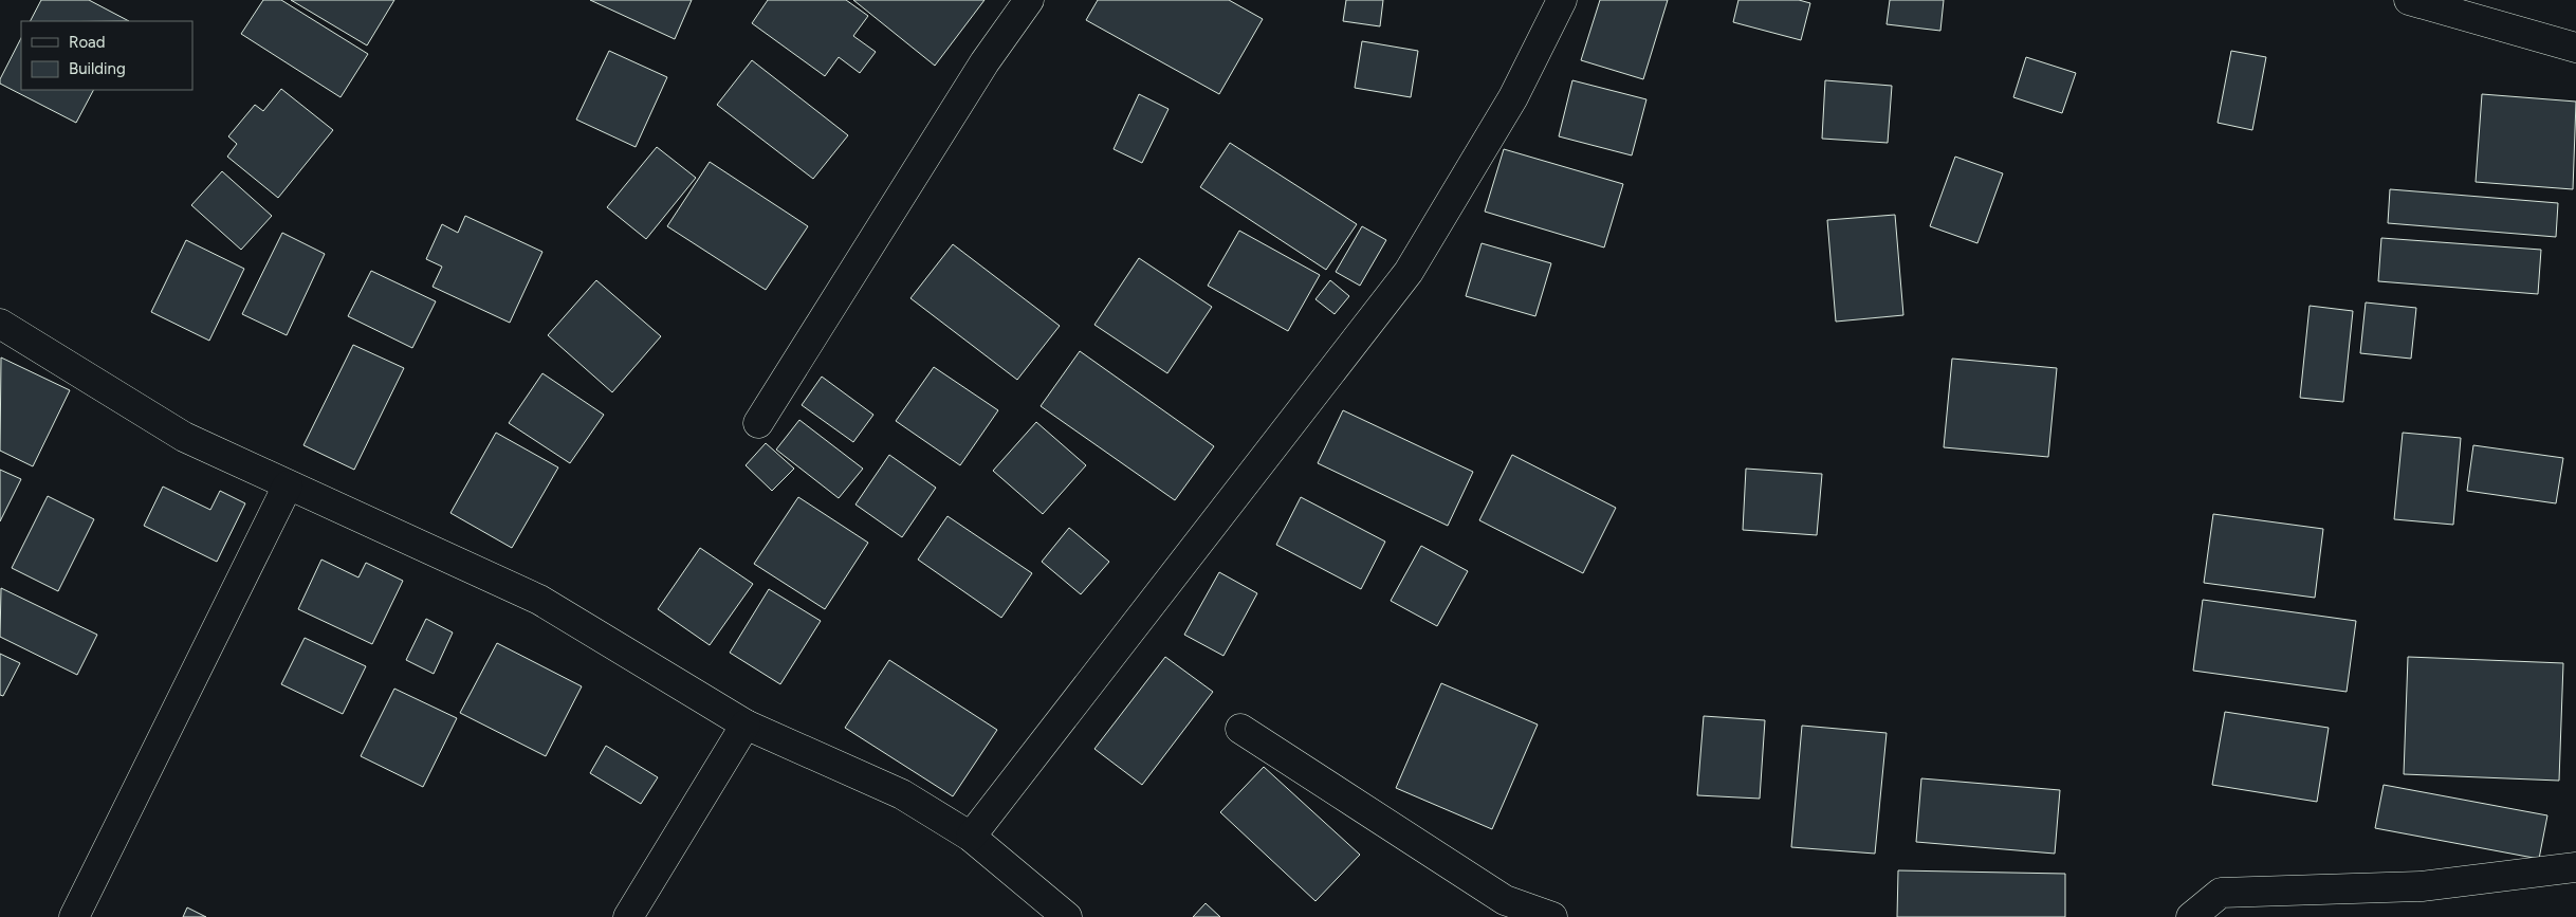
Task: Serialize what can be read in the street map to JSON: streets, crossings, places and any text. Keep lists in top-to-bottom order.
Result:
{
  "legend": ["Road", "Building"]
}
